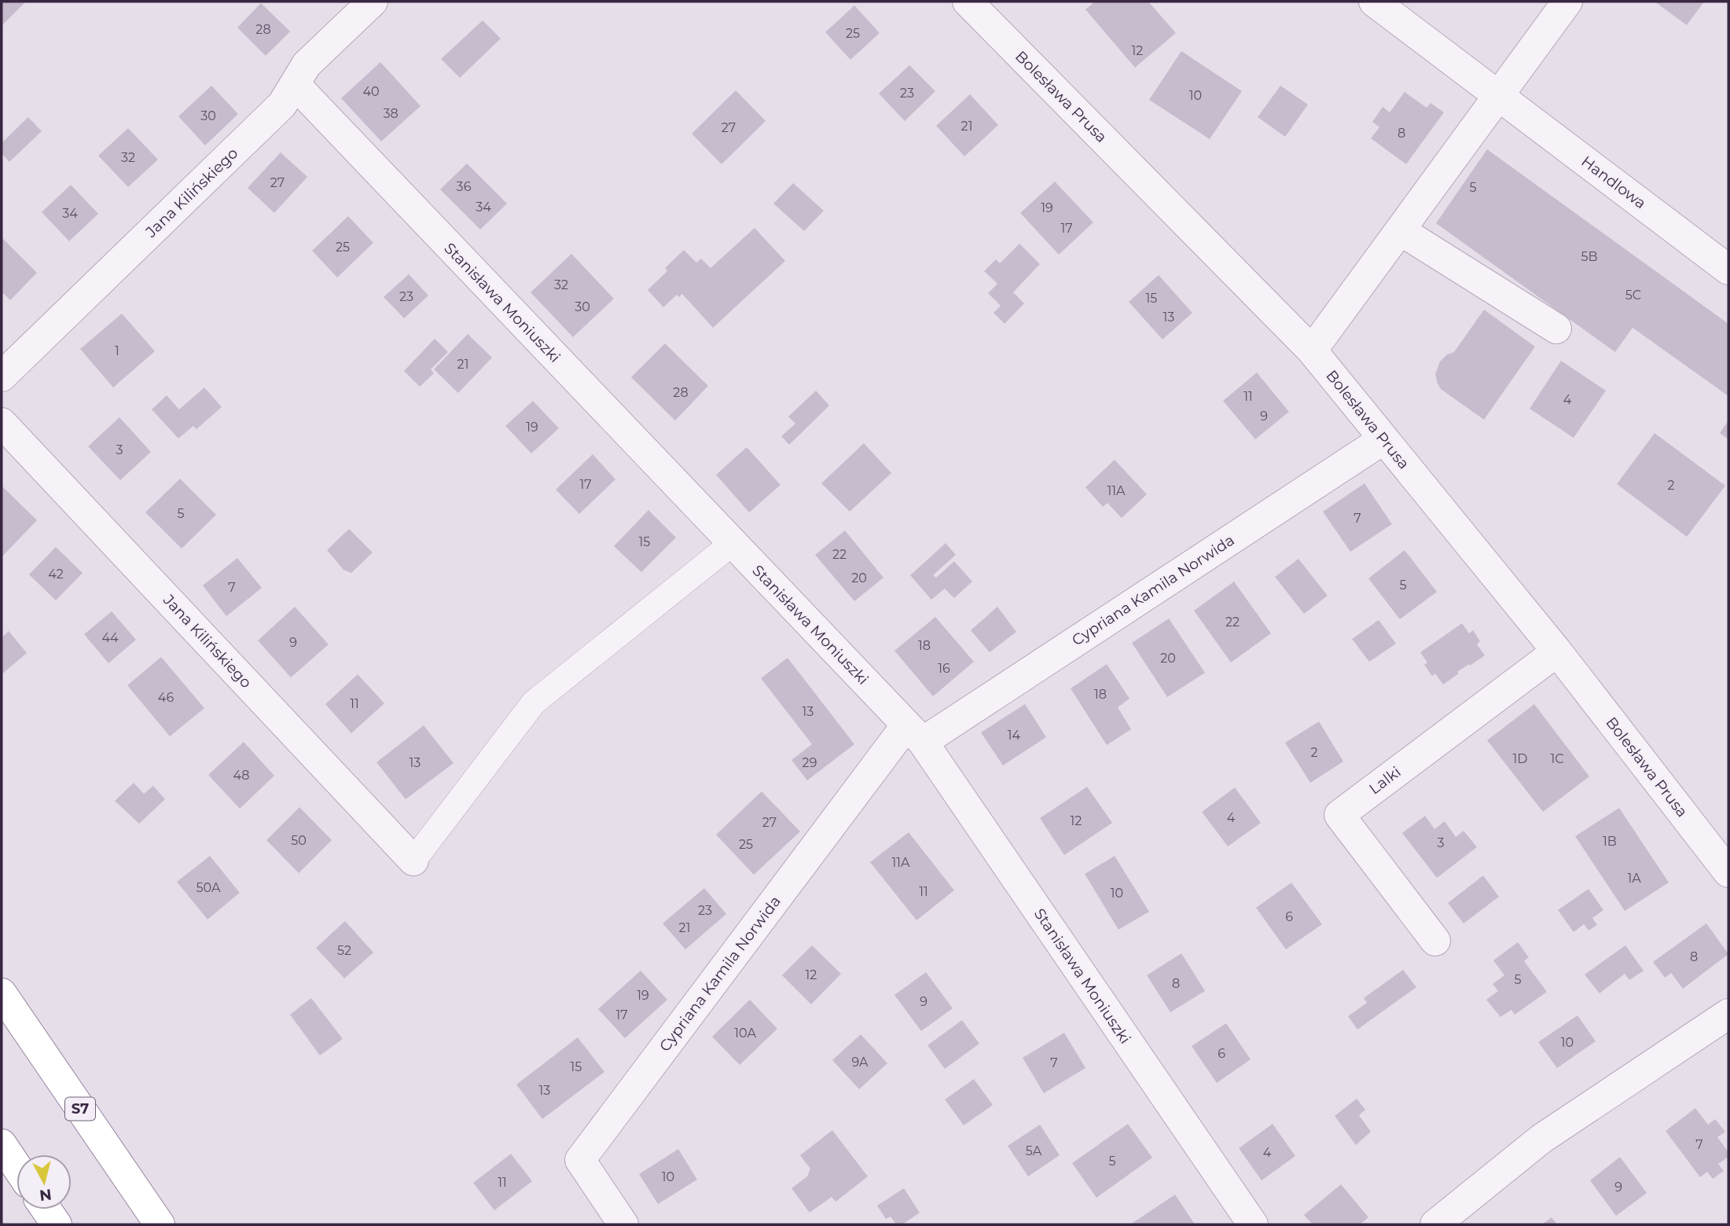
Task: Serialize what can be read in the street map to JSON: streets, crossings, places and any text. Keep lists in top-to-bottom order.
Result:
{
  "streets": {
    "highway": ["S7"],
    "street": [
      "Bolesława Prusa",
      "Handlowa",
      "Jana Kilińskiego",
      "Stanisława Moniuszki",
      "Cypriana Kamila Norwida",
      "Lalki"
    ]
  },
  "crossings": [
    ["Bolesława Prusa", "Cypriana Kamila Norwida"],
    ["Bolesława Prusa", "Lalki"],
    ["Jana Kilińskiego", "Stanisława Moniuszki"],
    ["Stanisława Moniuszki", "Cypriana Kamila Norwida"]
  ],
  "house_numbers": [
    "28",
    "25",
    "12",
    "40",
    "23",
    "10",
    "38",
    "30",
    "21",
    "27",
    "8",
    "32",
    "27",
    "36",
    "5",
    "34",
    "19",
    "34",
    "17",
    "25",
    "5B",
    "32",
    "5C",
    "23",
    "15",
    "30",
    "13",
    "1",
    "21",
    "28",
    "11",
    "4",
    "9",
    "19",
    "3",
    "17",
    "2",
    "11A",
    "5",
    "7",
    "15",
    "22",
    "42",
    "20",
    "5",
    "7",
    "22",
    "44",
    "9",
    "18",
    "20",
    "16",
    "18",
    "46",
    "11",
    "13",
    "14",
    "2",
    "1D",
    "1C",
    "13",
    "29",
    "48",
    "4",
    "12",
    "27",
    "50",
    "1B",
    "3",
    "25",
    "11A",
    "1A",
    "50A",
    "11",
    "10",
    "23",
    "6",
    "21",
    "52",
    "8",
    "12",
    "5",
    "8",
    "19",
    "9",
    "17",
    "10A",
    "10",
    "6",
    "9A",
    "7",
    "15",
    "13",
    "7",
    "5A",
    "4",
    "5",
    "10",
    "11",
    "9"
  ],
  "north": "bottom"
}
